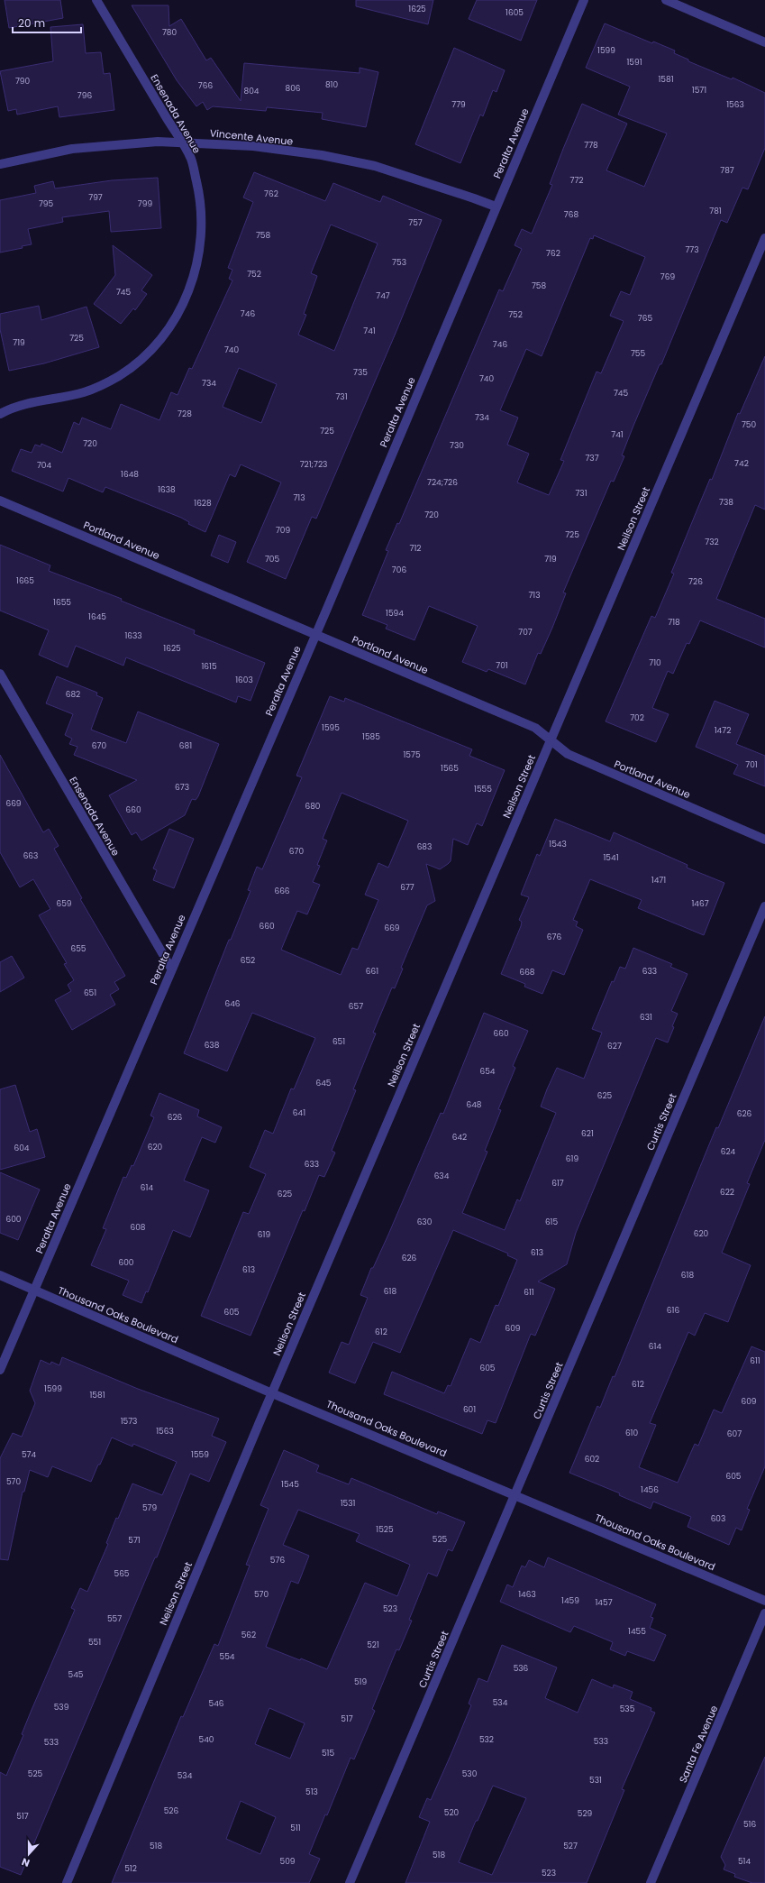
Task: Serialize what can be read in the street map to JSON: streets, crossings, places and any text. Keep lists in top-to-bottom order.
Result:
{
  "streets": {
    "street": [
      "Ensenada Avenue",
      "Vincente Avenue",
      "Peralta Avenue",
      "Neilson Street",
      "Portland Avenue",
      "Curtis Street",
      "Thousand Oaks Boulevard",
      "Santa Fe Avenue"
    ]
  },
  "crossings": [
    ["Ensenada Avenue", "Vincente Avenue"],
    ["Ensenada Avenue", "Peralta Avenue"],
    ["Vincente Avenue", "Peralta Avenue"],
    ["Peralta Avenue", "Portland Avenue"],
    ["Peralta Avenue", "Thousand Oaks Boulevard"],
    ["Neilson Street", "Portland Avenue"],
    ["Neilson Street", "Thousand Oaks Boulevard"],
    ["Curtis Street", "Thousand Oaks Boulevard"]
  ],
  "house_numbers": [
    "1625",
    "1605",
    "780",
    "1599",
    "1591",
    "1581",
    "790",
    "810",
    "766",
    "806",
    "1571",
    "804",
    "796",
    "779",
    "1563",
    "778",
    "787",
    "772",
    "762",
    "797",
    "795",
    "799",
    "781",
    "768",
    "757",
    "758",
    "773",
    "762",
    "753",
    "752",
    "769",
    "758",
    "745",
    "747",
    "746",
    "752",
    "765",
    "741",
    "725",
    "719",
    "746",
    "740",
    "755",
    "735",
    "740",
    "734",
    "745",
    "731",
    "728",
    "734",
    "750",
    "725",
    "741",
    "720",
    "730",
    "737",
    "742",
    "721;723",
    "704",
    "1648",
    "724;726",
    "1638",
    "731",
    "713",
    "738",
    "1628",
    "720",
    "709",
    "725",
    "732",
    "712",
    "705",
    "719",
    "706",
    "1665",
    "726",
    "713",
    "1655",
    "1594",
    "1645",
    "718",
    "707",
    "1633",
    "1625",
    "710",
    "701",
    "1615",
    "1603",
    "682",
    "702",
    "1595",
    "1472",
    "1585",
    "670",
    "681",
    "1575",
    "701",
    "1565",
    "673",
    "1555",
    "669",
    "680",
    "660",
    "1543",
    "683",
    "670",
    "663",
    "1541",
    "1471",
    "677",
    "666",
    "659",
    "1467",
    "660",
    "669",
    "676",
    "655",
    "652",
    "661",
    "633",
    "668",
    "651",
    "646",
    "657",
    "631",
    "660",
    "651",
    "638",
    "627",
    "654",
    "645",
    "625",
    "648",
    "641",
    "626",
    "626",
    "621",
    "642",
    "620",
    "604",
    "624",
    "619",
    "633",
    "634",
    "617",
    "614",
    "622",
    "625",
    "600",
    "630",
    "615",
    "608",
    "620",
    "619",
    "613",
    "626",
    "600",
    "613",
    "618",
    "618",
    "611",
    "616",
    "605",
    "609",
    "612",
    "614",
    "611",
    "605",
    "612",
    "1599",
    "1581",
    "609",
    "601",
    "1573",
    "1563",
    "610",
    "607",
    "574",
    "1559",
    "602",
    "605",
    "570",
    "1545",
    "1456",
    "1531",
    "579",
    "603",
    "1525",
    "525",
    "571",
    "576",
    "565",
    "570",
    "1463",
    "1459",
    "1457",
    "523",
    "557",
    "1455",
    "562",
    "551",
    "521",
    "554",
    "536",
    "545",
    "519",
    "534",
    "546",
    "539",
    "535",
    "517",
    "540",
    "532",
    "533",
    "533",
    "515",
    "525",
    "530",
    "534",
    "531",
    "513",
    "526",
    "520",
    "529",
    "517",
    "516",
    "511",
    "518",
    "527",
    "518",
    "509",
    "514",
    "512",
    "523"
  ],
  "scale_bar": "20 m",
  "north": "bottom"
}
